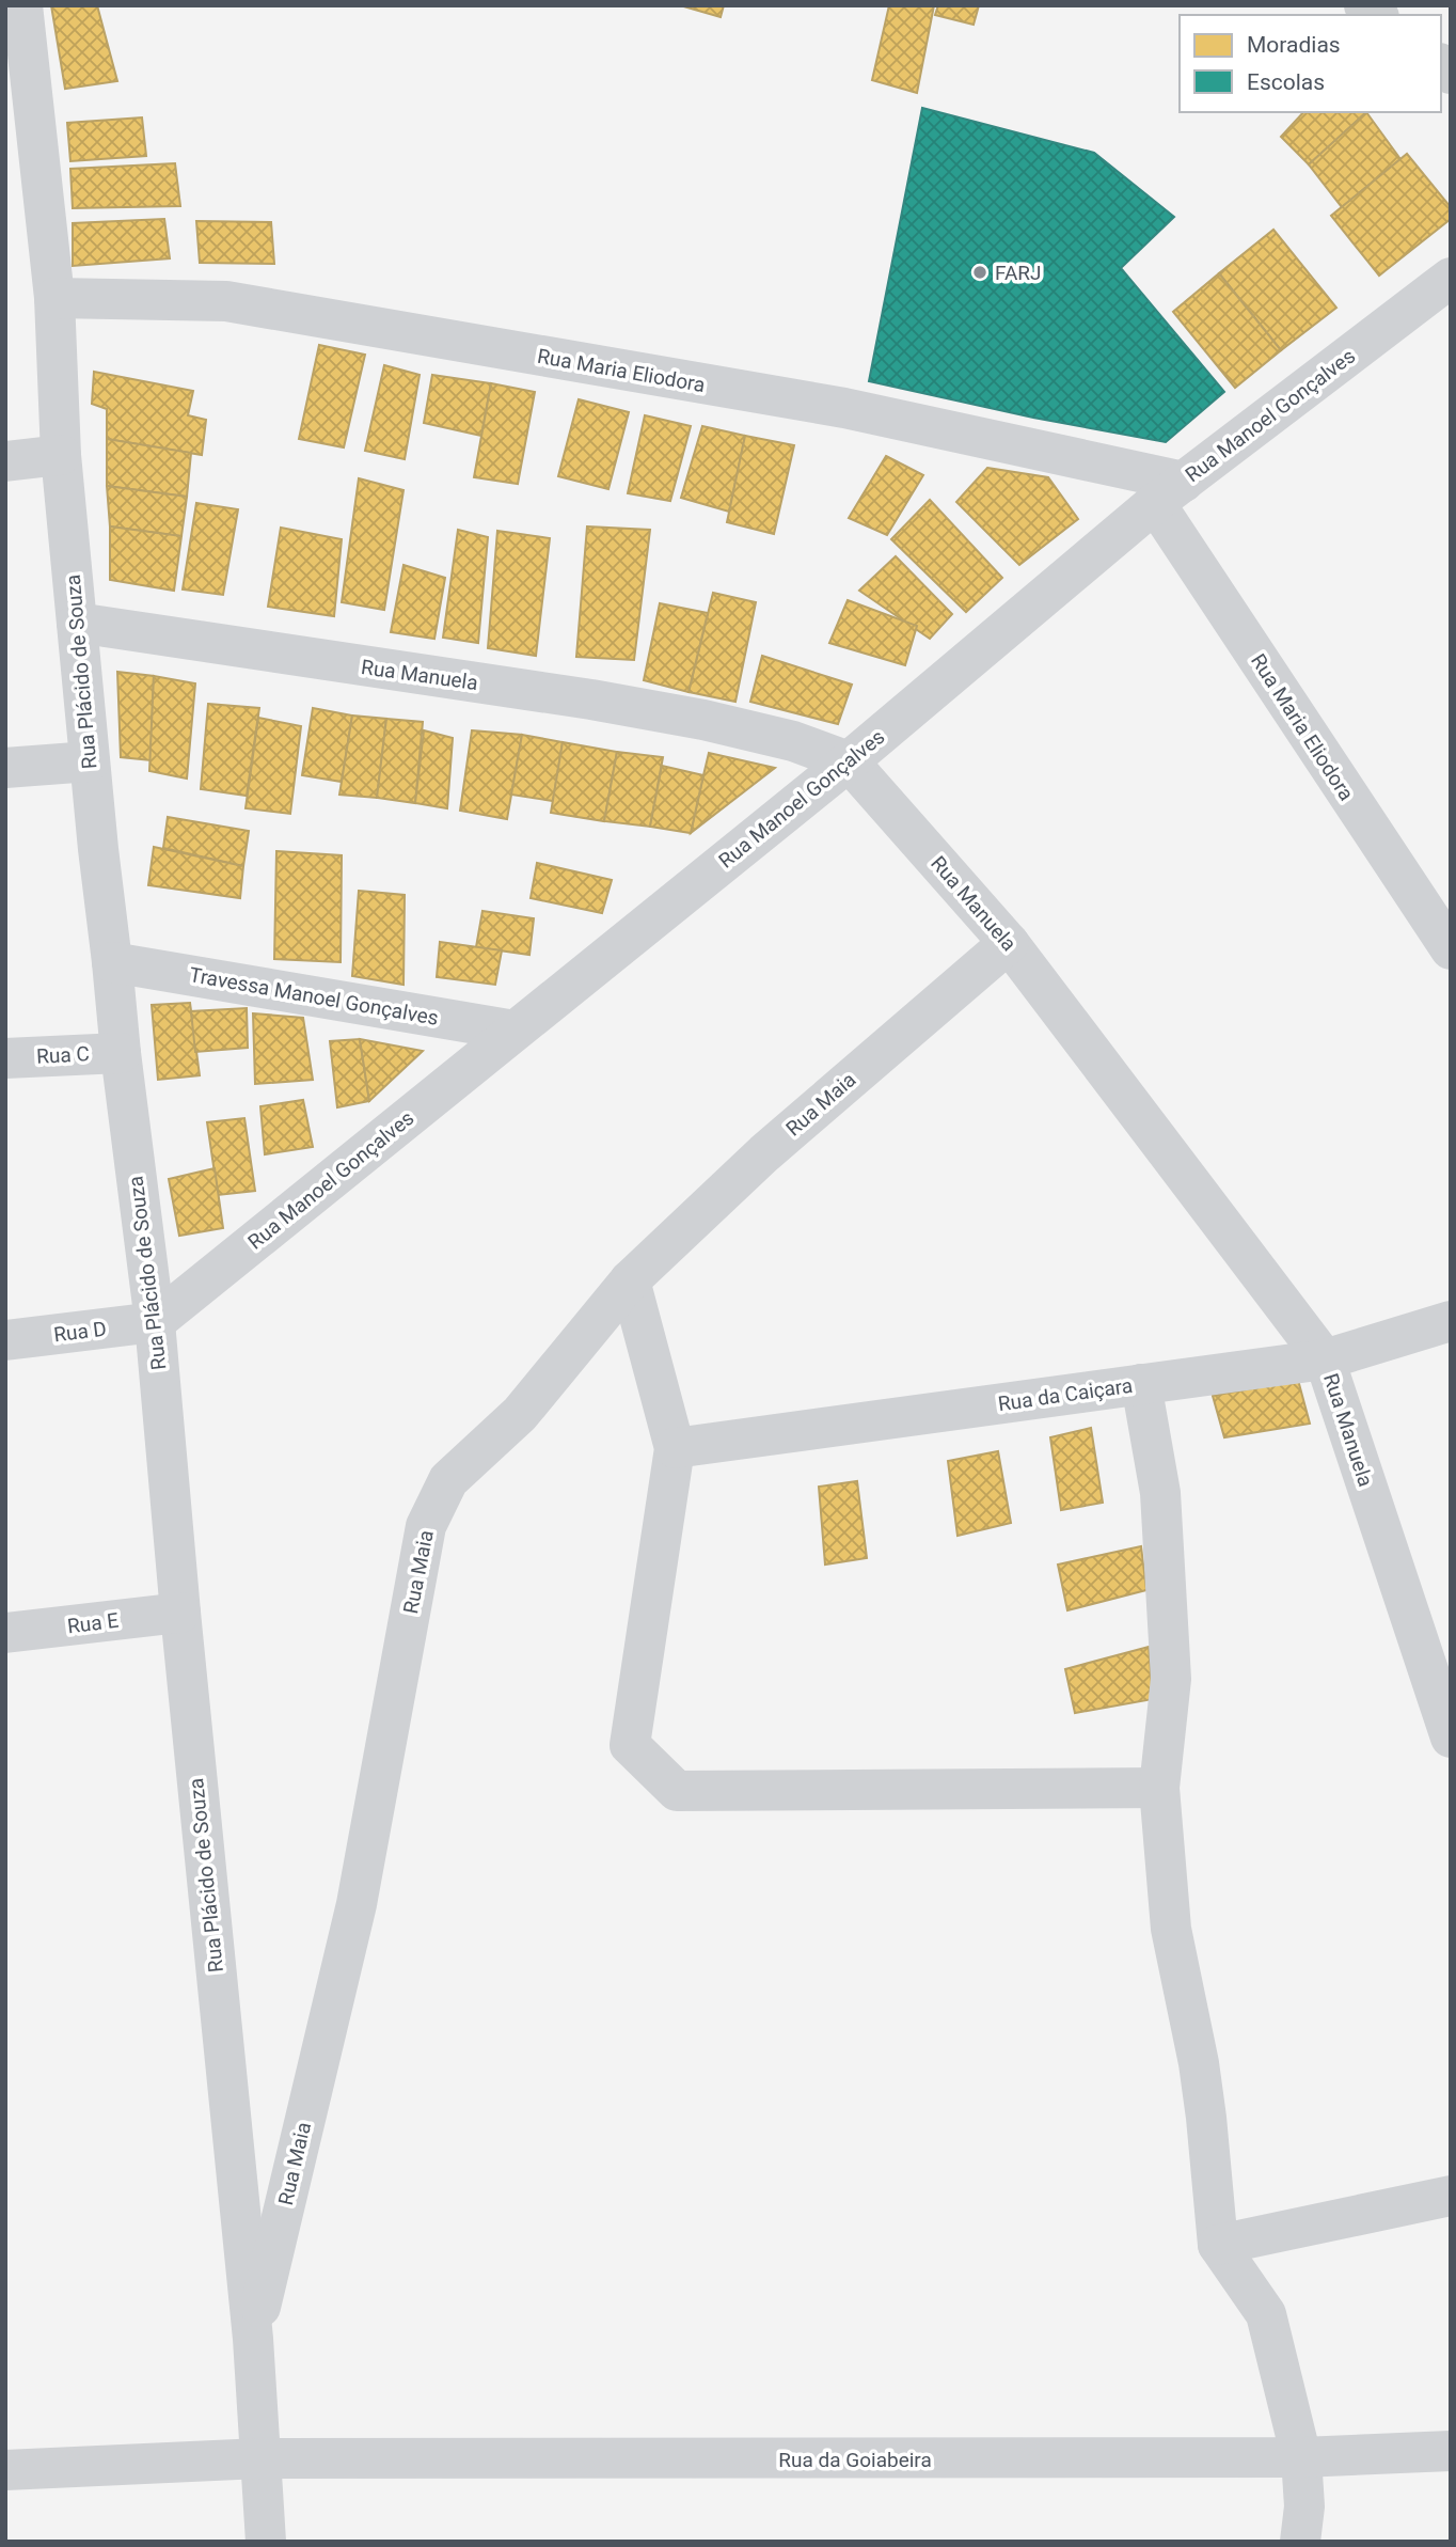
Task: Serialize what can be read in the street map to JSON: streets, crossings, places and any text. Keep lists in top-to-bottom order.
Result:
{
  "streets": {
    "street": [
      "Rua Maria Eliodora",
      "Rua Manoel Gonçalves",
      "Rua Plácido de Souza",
      "Rua Manuela",
      "Travessa Manoel Gonçalves",
      "Rua C",
      "Rua Maia",
      "Rua D",
      "Rua da Caiçara",
      "Rua E",
      "Rua da Goiabeira"
    ]
  },
  "crossings": [
    ["Rua Maria Eliodora", "Rua Manoel Gonçalves"],
    ["Rua Maria Eliodora", "Rua Plácido de Souza"],
    ["Rua Manoel Gonçalves", "Rua Plácido de Souza"],
    ["Rua Manoel Gonçalves", "Rua Manuela"],
    ["Rua Manoel Gonçalves", "Travessa Manoel Gonçalves"],
    ["Rua Manoel Gonçalves", "Rua D"],
    ["Rua Plácido de Souza", "Rua Manuela"],
    ["Rua Plácido de Souza", "Travessa Manoel Gonçalves"],
    ["Rua Plácido de Souza", "Rua C"],
    ["Rua Plácido de Souza", "Rua Maia"],
    ["Rua Plácido de Souza", "Rua D"],
    ["Rua Plácido de Souza", "Rua E"],
    ["Rua Plácido de Souza", "Rua da Goiabeira"],
    ["Rua Manuela", "Rua Maia"],
    ["Rua Manuela", "Rua da Caiçara"]
  ],
  "places": ["FARJ"],
  "legend": ["Moradias", "Escolas"]
}
